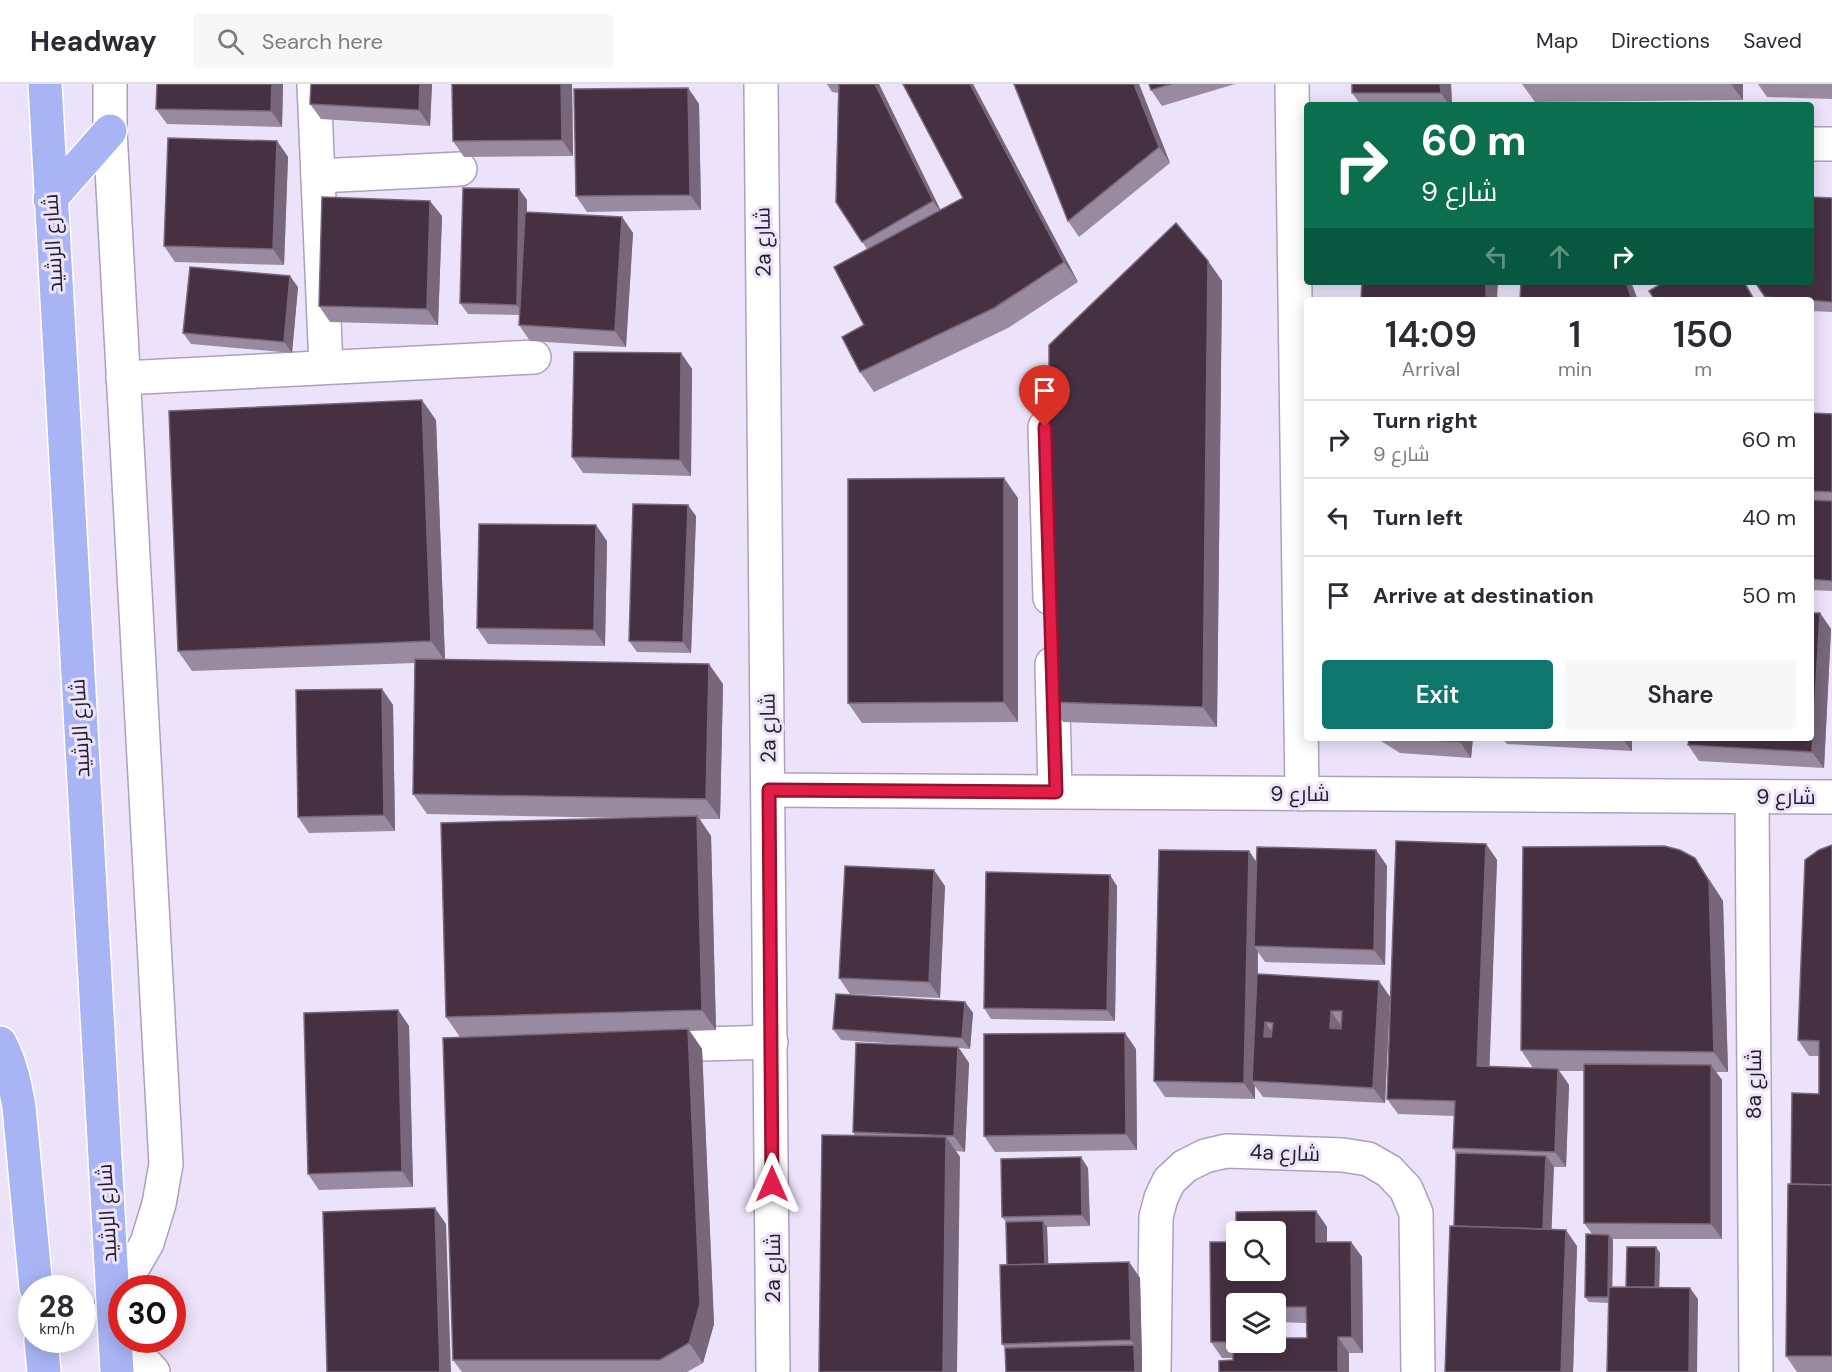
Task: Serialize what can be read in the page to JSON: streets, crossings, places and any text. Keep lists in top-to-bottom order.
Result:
{
  "streets": {
    "main road": ["شارع الرشيد"],
    "street": [
      "2a شارع",
      "شارع 9",
      "8a شارع",
      "4a شارع"
    ]
  },
  "crossings": [
    ["2a شارع", "شارع 9"],
    ["شارع 9", "8a شارع"]
  ],
  "page": {
    "header": "Headway",
    "search": "Search here",
    "nav": ["Map", "Directions", "Saved"],
    "turn": ["60 m", "شارع 9"],
    "eta": [
      "14:09",
      "Arrival",
      "1",
      "min",
      "150",
      "m"
    ],
    "list": [
      {
        "name": "Turn right",
        "note": "شارع 9",
        "value": "60 m"
      },
      {
        "name": "Turn left",
        "value": "40 m"
      },
      {
        "name": "Arrive at destination",
        "value": "50 m"
      }
    ],
    "buttons": ["Exit", "Share"],
    "speed": "28 km/h",
    "limit": "30"
  }
}
